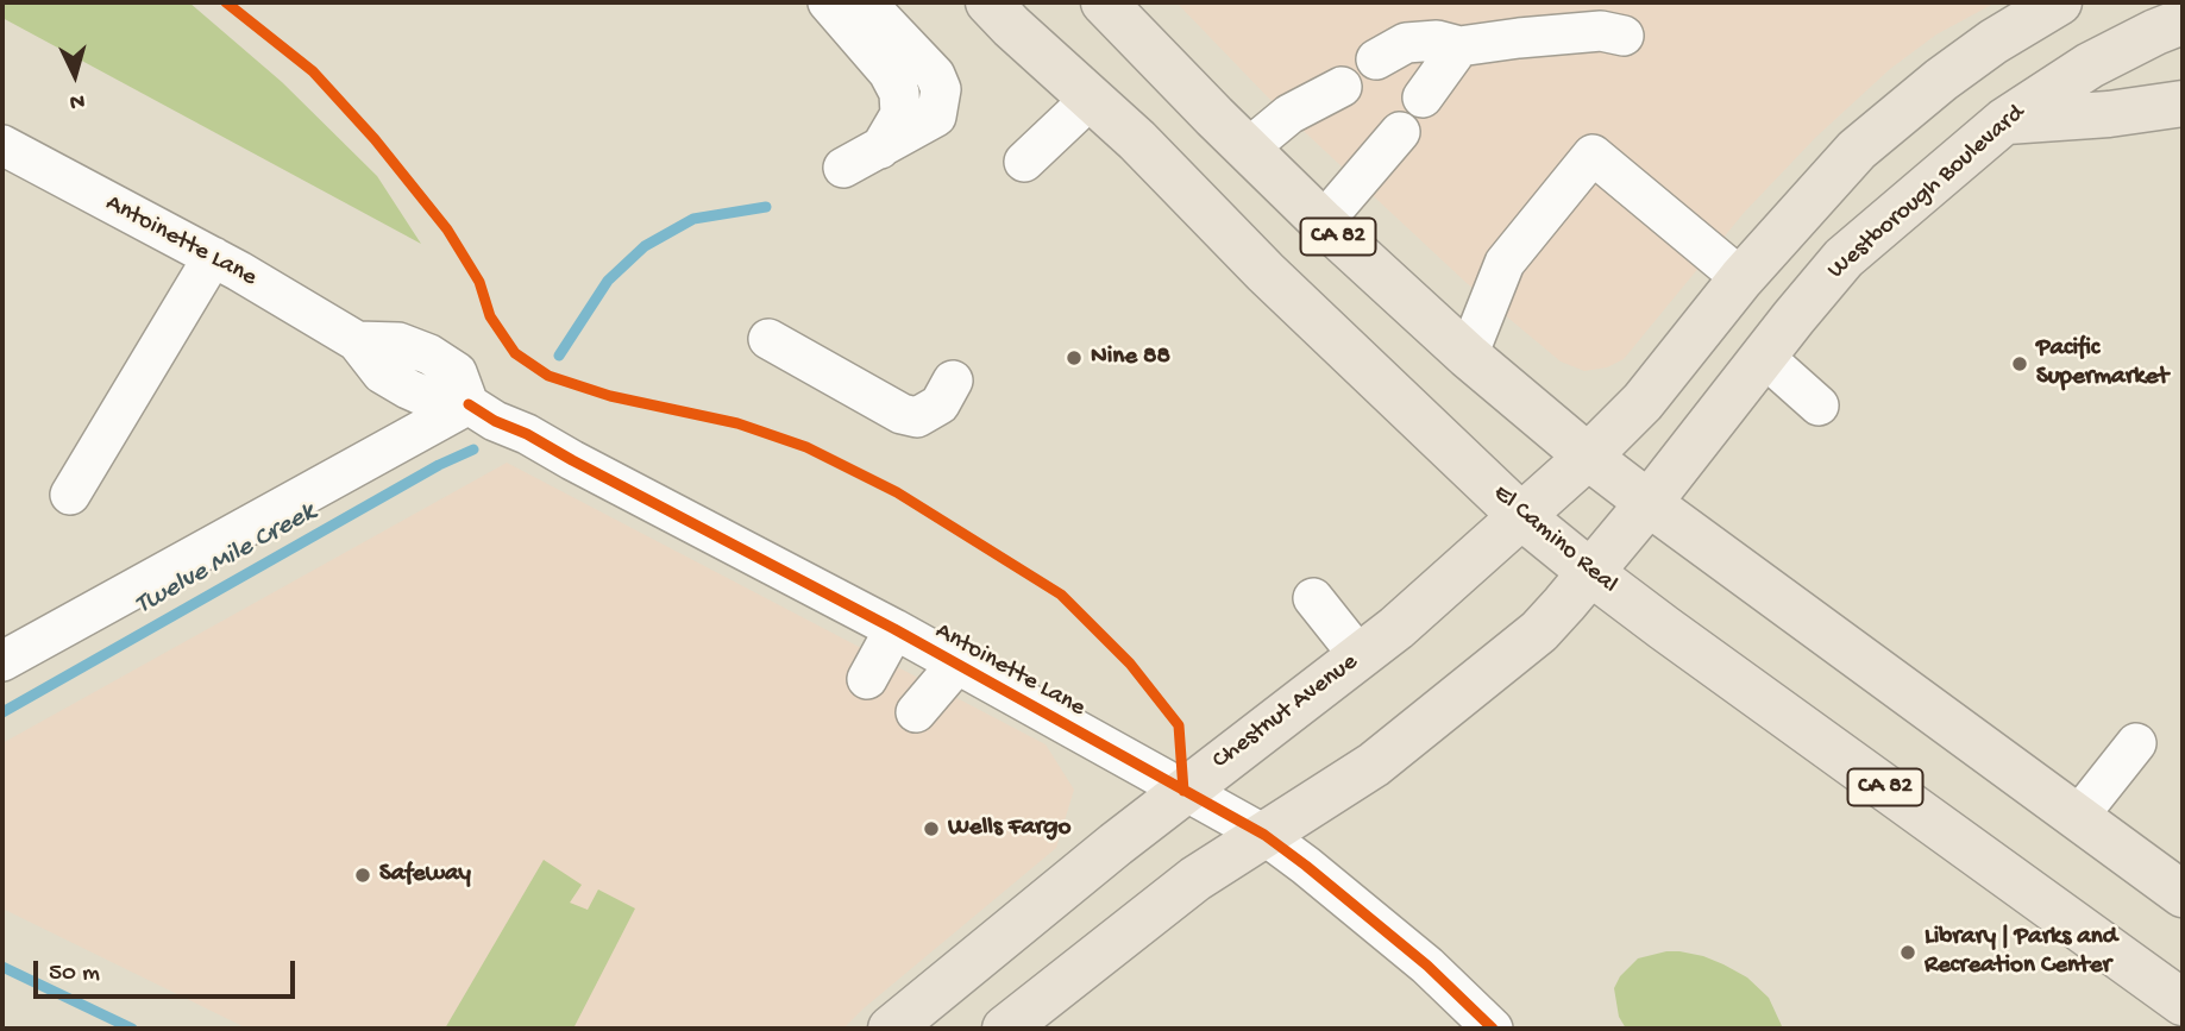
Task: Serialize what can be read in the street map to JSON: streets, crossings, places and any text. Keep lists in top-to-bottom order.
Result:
{
  "streets": {
    "main road": [
      "Westborough Boulevard",
      "CA 82",
      "El Camino Real",
      "Chestnut Avenue"
    ],
    "street": ["Antoinette Lane"]
  },
  "crossings": [
    ["Westborough Boulevard", "CA 82"],
    ["Westborough Boulevard", "El Camino Real"],
    ["Antoinette Lane", "Chestnut Avenue"],
    ["El Camino Real", "Chestnut Avenue"]
  ],
  "water": ["Twelve Mile Creek"],
  "places": [
    "Nine 88",
    "Pacific Supermarket",
    "Wells Fargo",
    "Safeway",
    "Library | Parks and Recreation Center"
  ],
  "scale_bar": "50 m",
  "north": "bottom"
}
